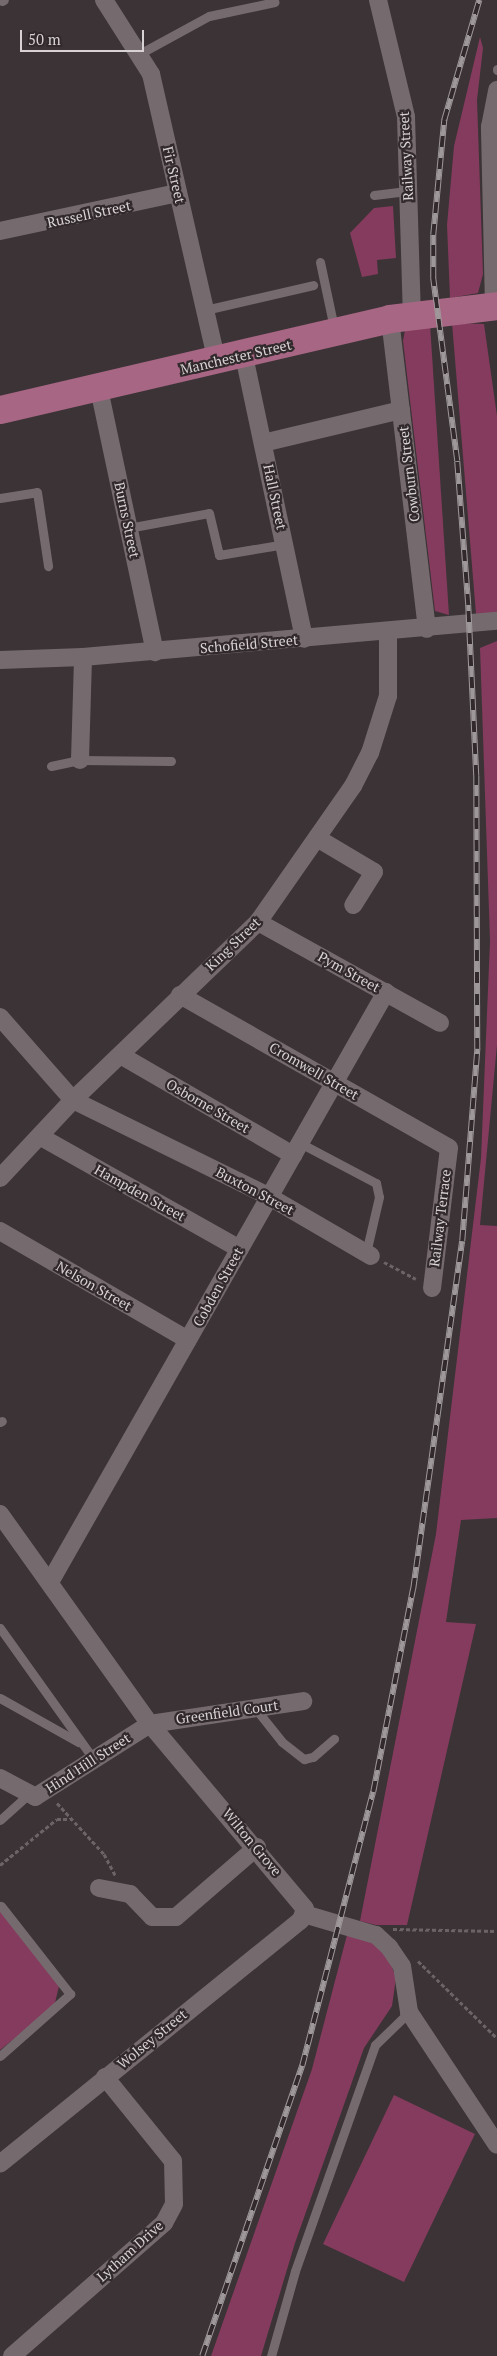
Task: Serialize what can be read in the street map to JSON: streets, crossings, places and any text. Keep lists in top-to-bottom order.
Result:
{
  "streets": {
    "main road": ["Manchester Street"],
    "street": [
      "Railway Street",
      "Fir Street",
      "Russell Street",
      "Cowburn Street",
      "Hall Street",
      "Burns Street",
      "Schofield Street",
      "King Street",
      "Pym Street",
      "Cromwell Street",
      "Osborne Street",
      "Buxton Street",
      "Hampden Street",
      "Railway Terrace",
      "Nelson Street",
      "Cobden Street",
      "Greenfield Court",
      "Hind Hill Street",
      "Wilton Grove",
      "Wolsey Street",
      "Lytham Drive"
    ]
  },
  "crossings": [
    ["Railway Street", "Manchester Street"],
    ["Railway Street", "Cowburn Street"],
    ["Fir Street", "Russell Street"],
    ["Fir Street", "Manchester Street"],
    ["Manchester Street", "Cowburn Street"],
    ["Manchester Street", "Hall Street"],
    ["Manchester Street", "Burns Street"],
    ["Cowburn Street", "Schofield Street"],
    ["Hall Street", "Schofield Street"],
    ["Burns Street", "Schofield Street"],
    ["Schofield Street", "King Street"],
    ["King Street", "Pym Street"],
    ["King Street", "Cromwell Street"],
    ["King Street", "Osborne Street"],
    ["King Street", "Buxton Street"],
    ["King Street", "Hampden Street"],
    ["Pym Street", "Cobden Street"],
    ["Cromwell Street", "Railway Terrace"],
    ["Cromwell Street", "Cobden Street"],
    ["Osborne Street", "Cobden Street"],
    ["Buxton Street", "Cobden Street"],
    ["Hampden Street", "Cobden Street"],
    ["Nelson Street", "Cobden Street"],
    ["Cobden Street", "Wilton Grove"],
    ["Greenfield Court", "Hind Hill Street"],
    ["Greenfield Court", "Wilton Grove"],
    ["Hind Hill Street", "Wilton Grove"],
    ["Wilton Grove", "Wolsey Street"],
    ["Wolsey Street", "Lytham Drive"]
  ],
  "scale_bar": "50 m"
}
